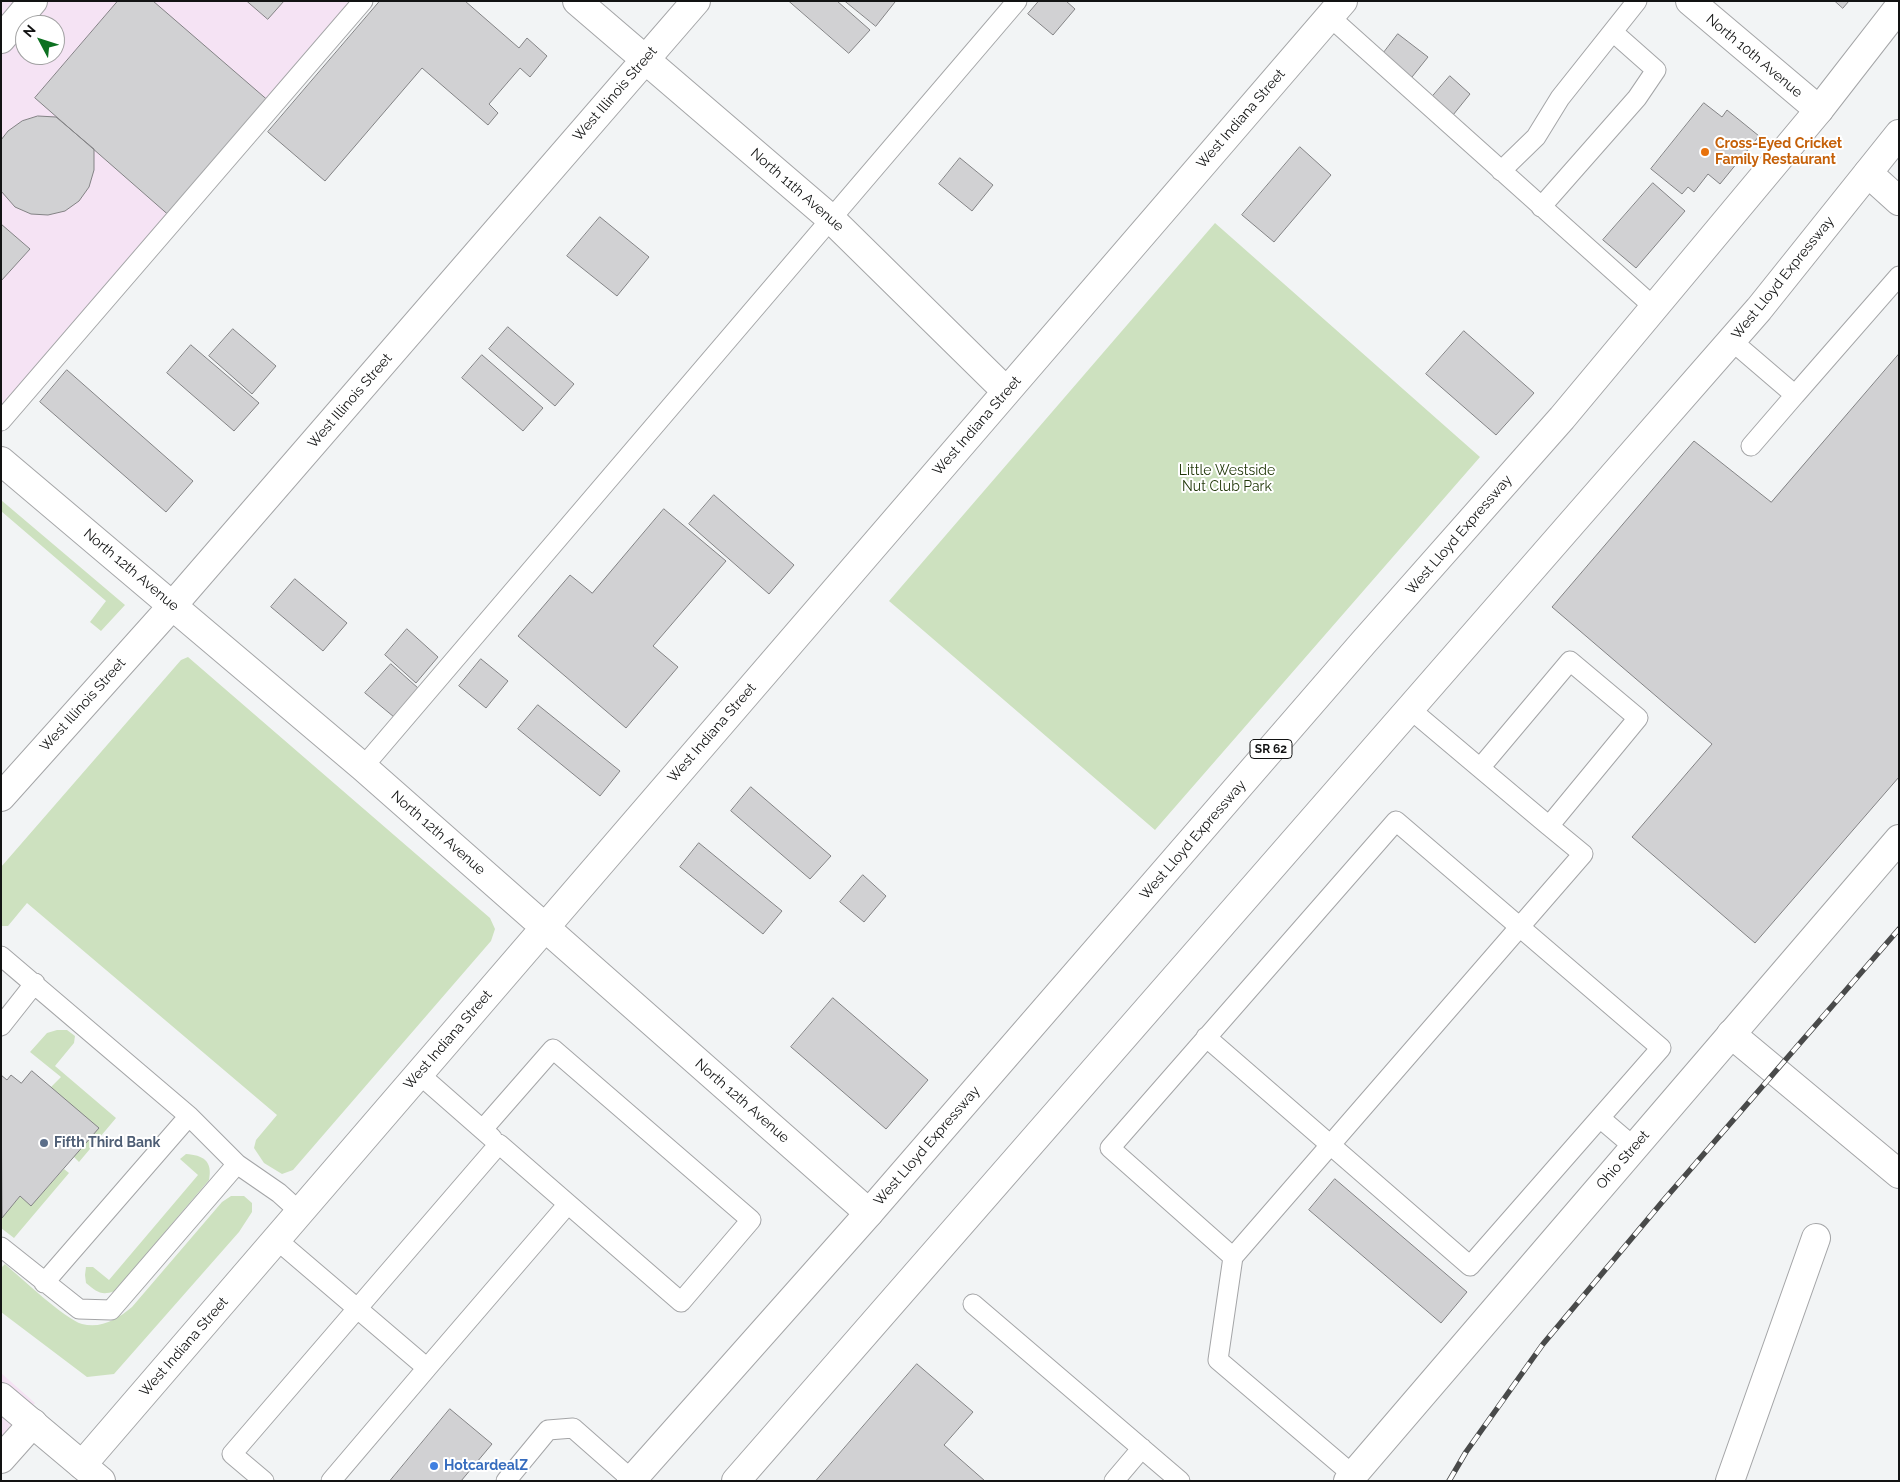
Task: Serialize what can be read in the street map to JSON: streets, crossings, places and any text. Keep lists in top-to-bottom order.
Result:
{
  "streets": {
    "main road": [
      "North 10th Avenue",
      "West Illinois Street",
      "West Indiana Street",
      "North 11th Avenue",
      "West Lloyd Expressway",
      "North 12th Avenue",
      "SR 62",
      "Ohio Street"
    ]
  },
  "crossings": [
    ["North 10th Avenue", "West Lloyd Expressway"],
    ["West Illinois Street", "North 11th Avenue"],
    ["West Illinois Street", "North 12th Avenue"],
    ["West Indiana Street", "North 11th Avenue"],
    ["West Indiana Street", "North 12th Avenue"],
    ["West Lloyd Expressway", "North 12th Avenue"]
  ],
  "parks": ["Little Westside Nut Club Park"],
  "places": ["Cross-Eyed Cricket Family Restaurant", "Fifth Third Bank", "HotcardealZ"],
  "north": "top left"
}
